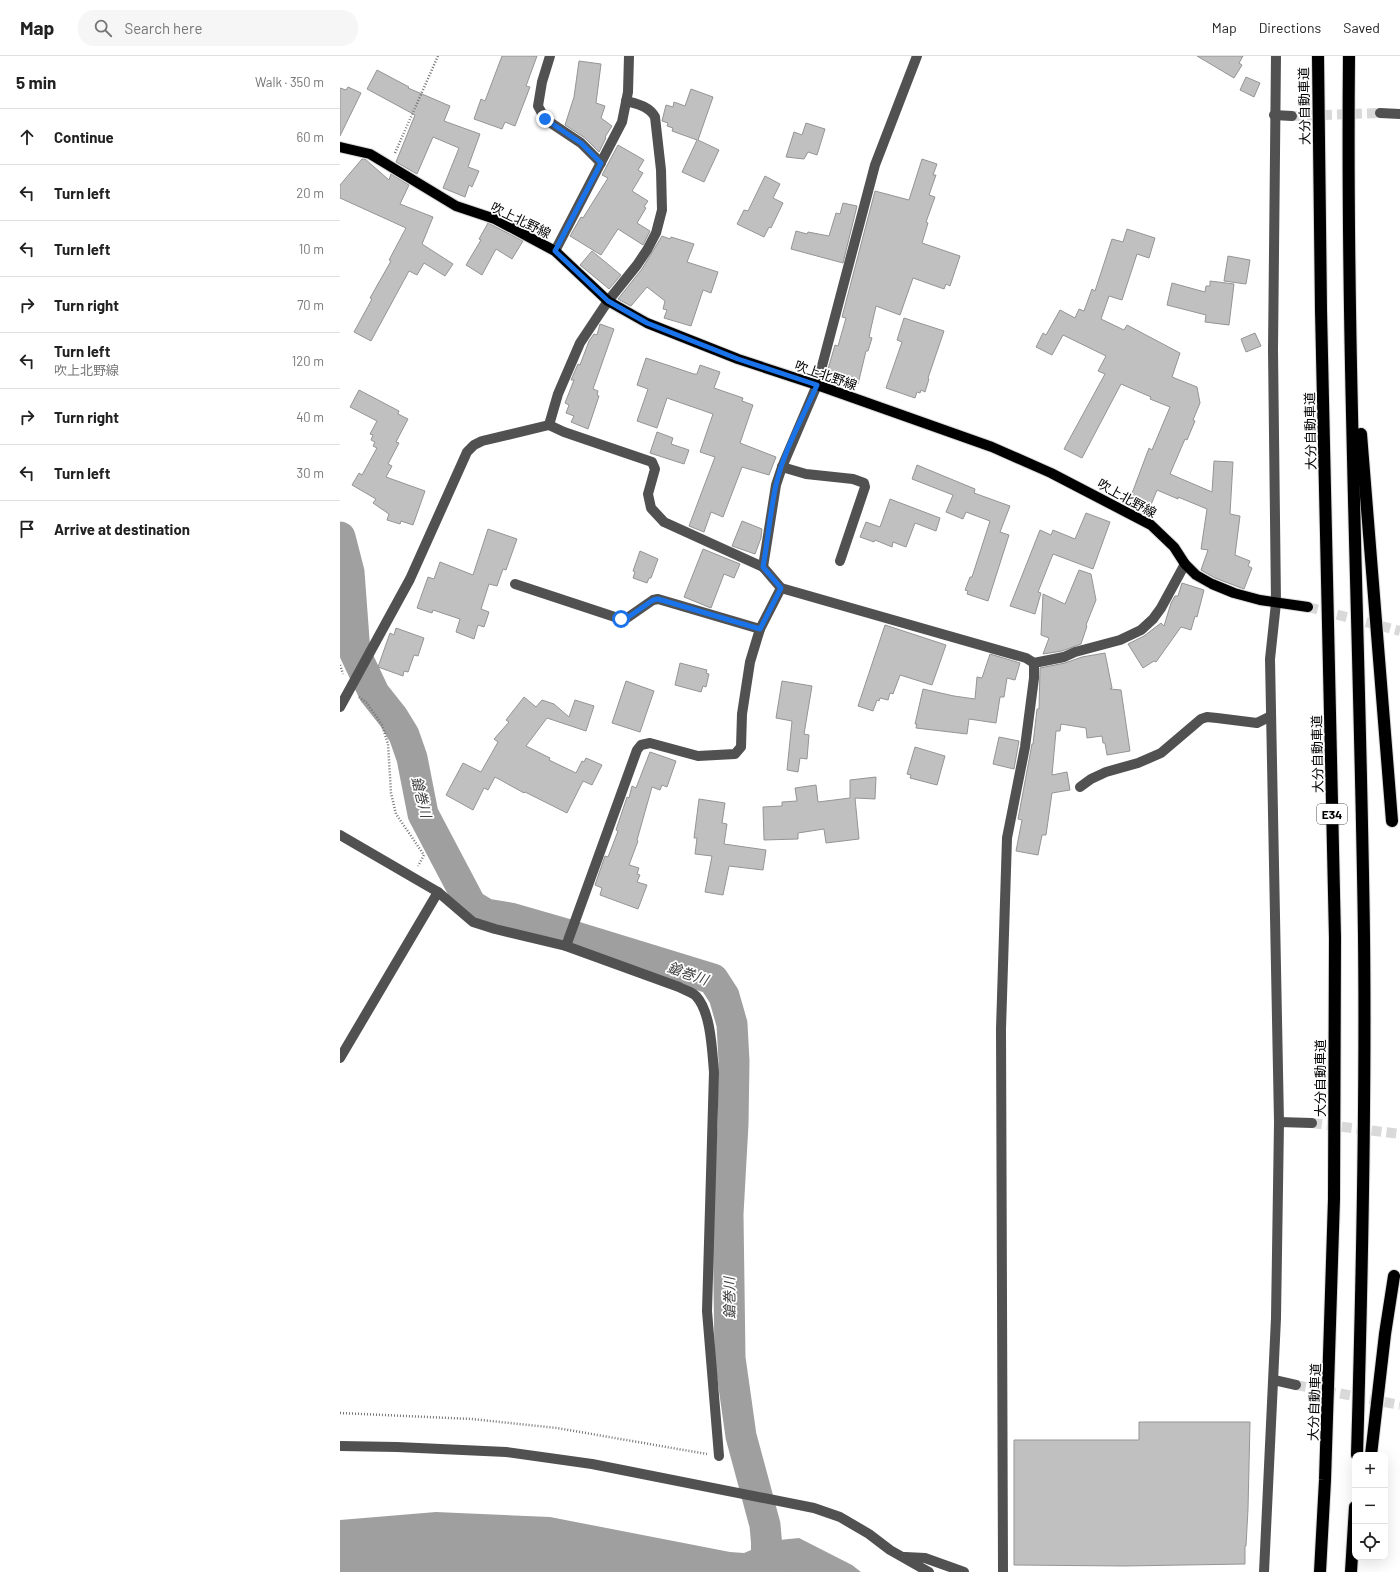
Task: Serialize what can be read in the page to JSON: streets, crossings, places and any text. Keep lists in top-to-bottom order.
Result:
{
  "streets": {
    "highway": ["大分自動車道", "E34"],
    "main road": ["吹上北野線"]
  },
  "water": ["鎗巻川"],
  "page": {
    "header": "Map",
    "search": "Search here",
    "nav": ["Map", "Directions", "Saved"],
    "heading": ["5 min", "Walk · 350 m"],
    "list": [
      ["Continue", "60 m"],
      ["Turn left", "20 m"],
      ["Turn left", "10 m"],
      ["Turn right", "70 m"],
      ["Turn left", "吹上北野線", "120 m"],
      ["Turn right", "40 m"],
      ["Turn left", "30 m"],
      "Arrive at destination"
    ],
    "map_buttons": ["+", "−"]
  }
}
